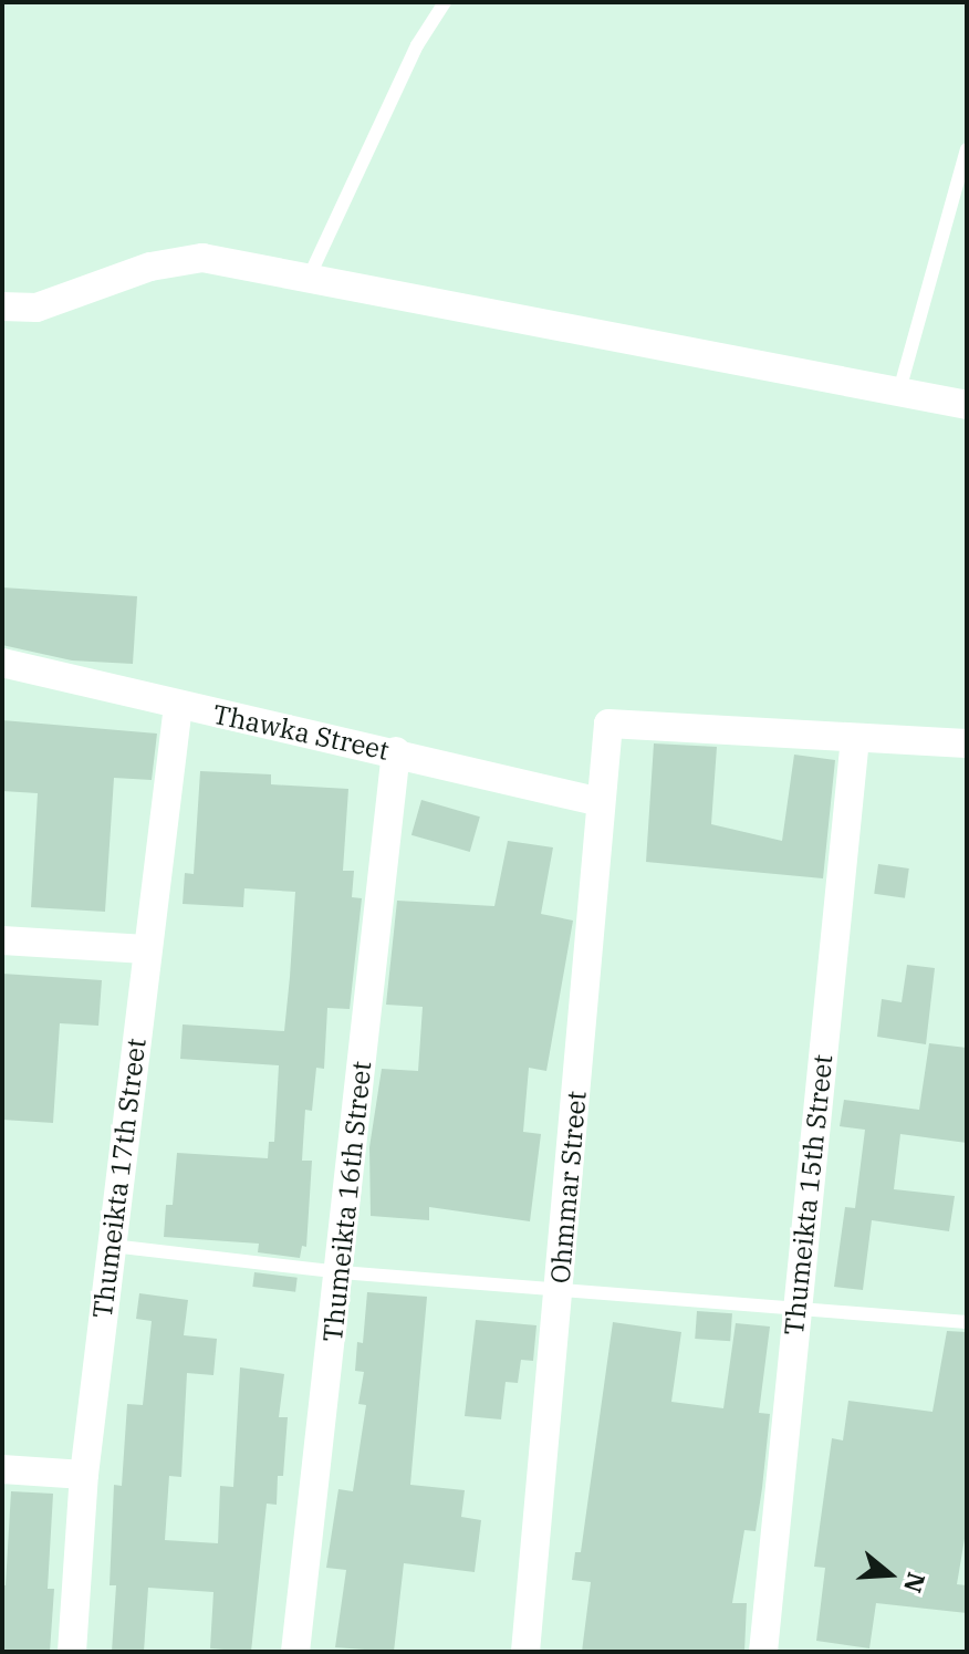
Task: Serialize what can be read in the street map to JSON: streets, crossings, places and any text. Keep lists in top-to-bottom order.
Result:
{
  "streets": {
    "street": [
      "Thawka Street",
      "Thumeikta 17th Street",
      "Ohmmar Street",
      "Thumeikta 15th Street",
      "Thumeikta 16th Street"
    ]
  },
  "crossings": [
    ["Thawka Street", "Thumeikta 17th Street"],
    ["Thawka Street", "Ohmmar Street"],
    ["Thawka Street", "Thumeikta 16th Street"],
    ["Ohmmar Street", "Thumeikta 15th Street"]
  ],
  "north": "right"
}
